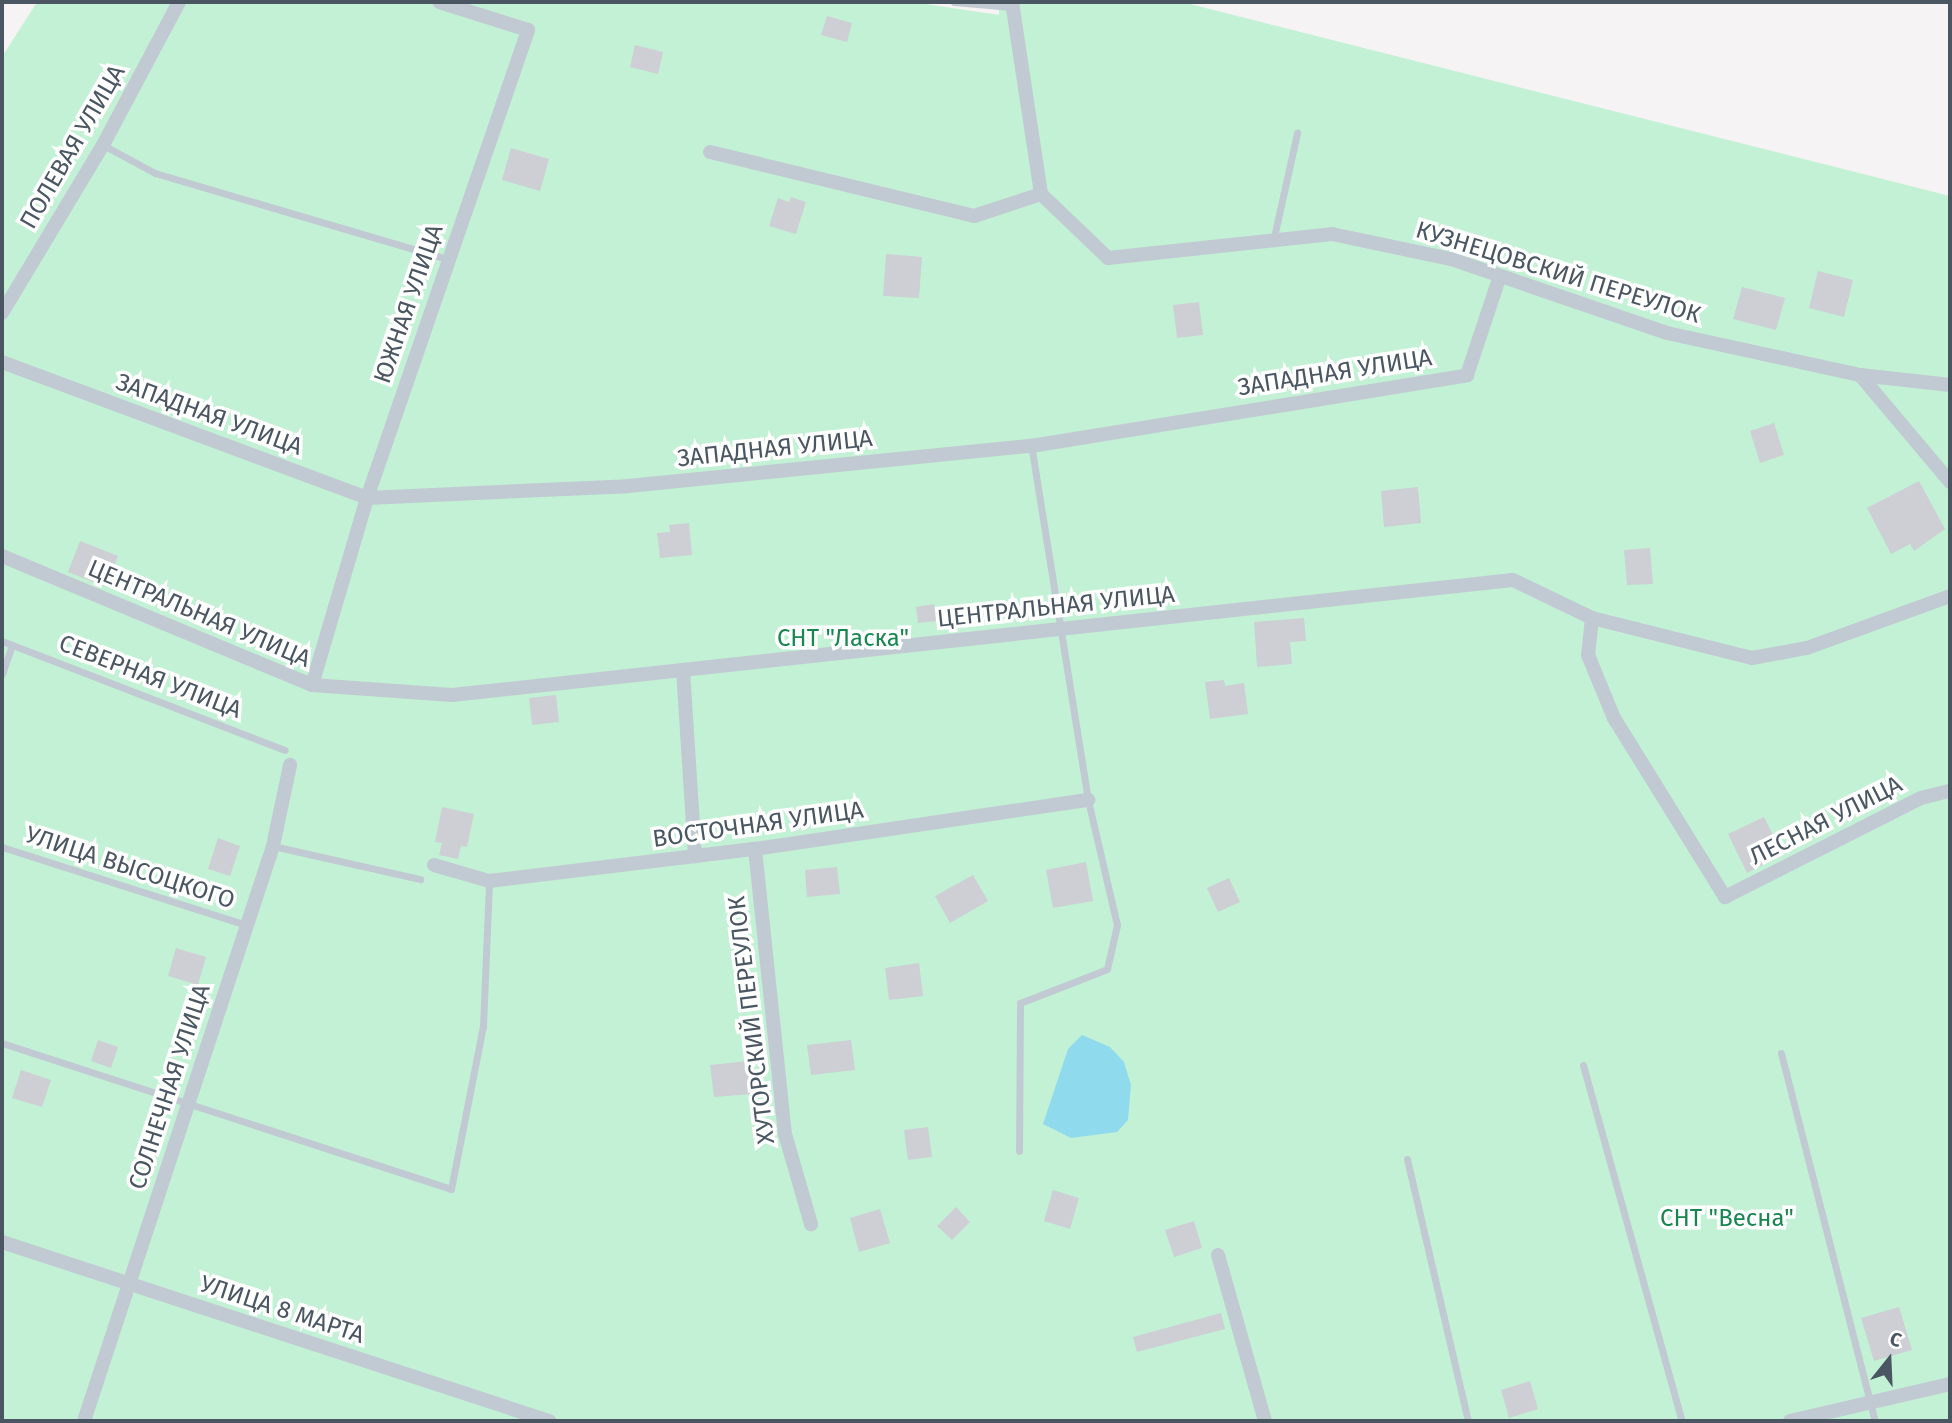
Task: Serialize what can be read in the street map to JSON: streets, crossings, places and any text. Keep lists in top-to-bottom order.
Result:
{
  "streets": {
    "street": [
      "ПОЛЕВАЯ УЛИЦА",
      "КУЗНЕЦОВСКИЙ ПЕРЕУЛОК",
      "ЮЖНАЯ УЛИЦА",
      "ЗАПАДНАЯ УЛИЦА",
      "ЦЕНТРАЛЬНАЯ УЛИЦА",
      "ЛЕСНАЯ УЛИЦА",
      "ВОСТОЧНАЯ УЛИЦА",
      "ХУТОРСКИЙ ПЕРЕУЛОК",
      "СОЛНЕЧНАЯ УЛИЦА",
      "УЛИЦА 8 МАРТА"
    ],
    "lane": ["СЕВЕРНАЯ УЛИЦА", "УЛИЦА ВЫСОЦКОГО"]
  },
  "crossings": [
    ["КУЗНЕЦОВСКИЙ ПЕРЕУЛОК", "ЗАПАДНАЯ УЛИЦА"],
    ["ЮЖНАЯ УЛИЦА", "ЗАПАДНАЯ УЛИЦА"],
    ["ЮЖНАЯ УЛИЦА", "ЦЕНТРАЛЬНАЯ УЛИЦА"],
    ["ЦЕНТРАЛЬНАЯ УЛИЦА", "ЛЕСНАЯ УЛИЦА"],
    ["ВОСТОЧНАЯ УЛИЦА", "ХУТОРСКИЙ ПЕРЕУЛОК"],
    ["УЛИЦА ВЫСОЦКОГО", "СОЛНЕЧНАЯ УЛИЦА"],
    ["СОЛНЕЧНАЯ УЛИЦА", "УЛИЦА 8 МАРТА"]
  ],
  "parks": ["СНТ \"Ласка\"", "СНТ \"Весна\""],
  "north": "top"
}
